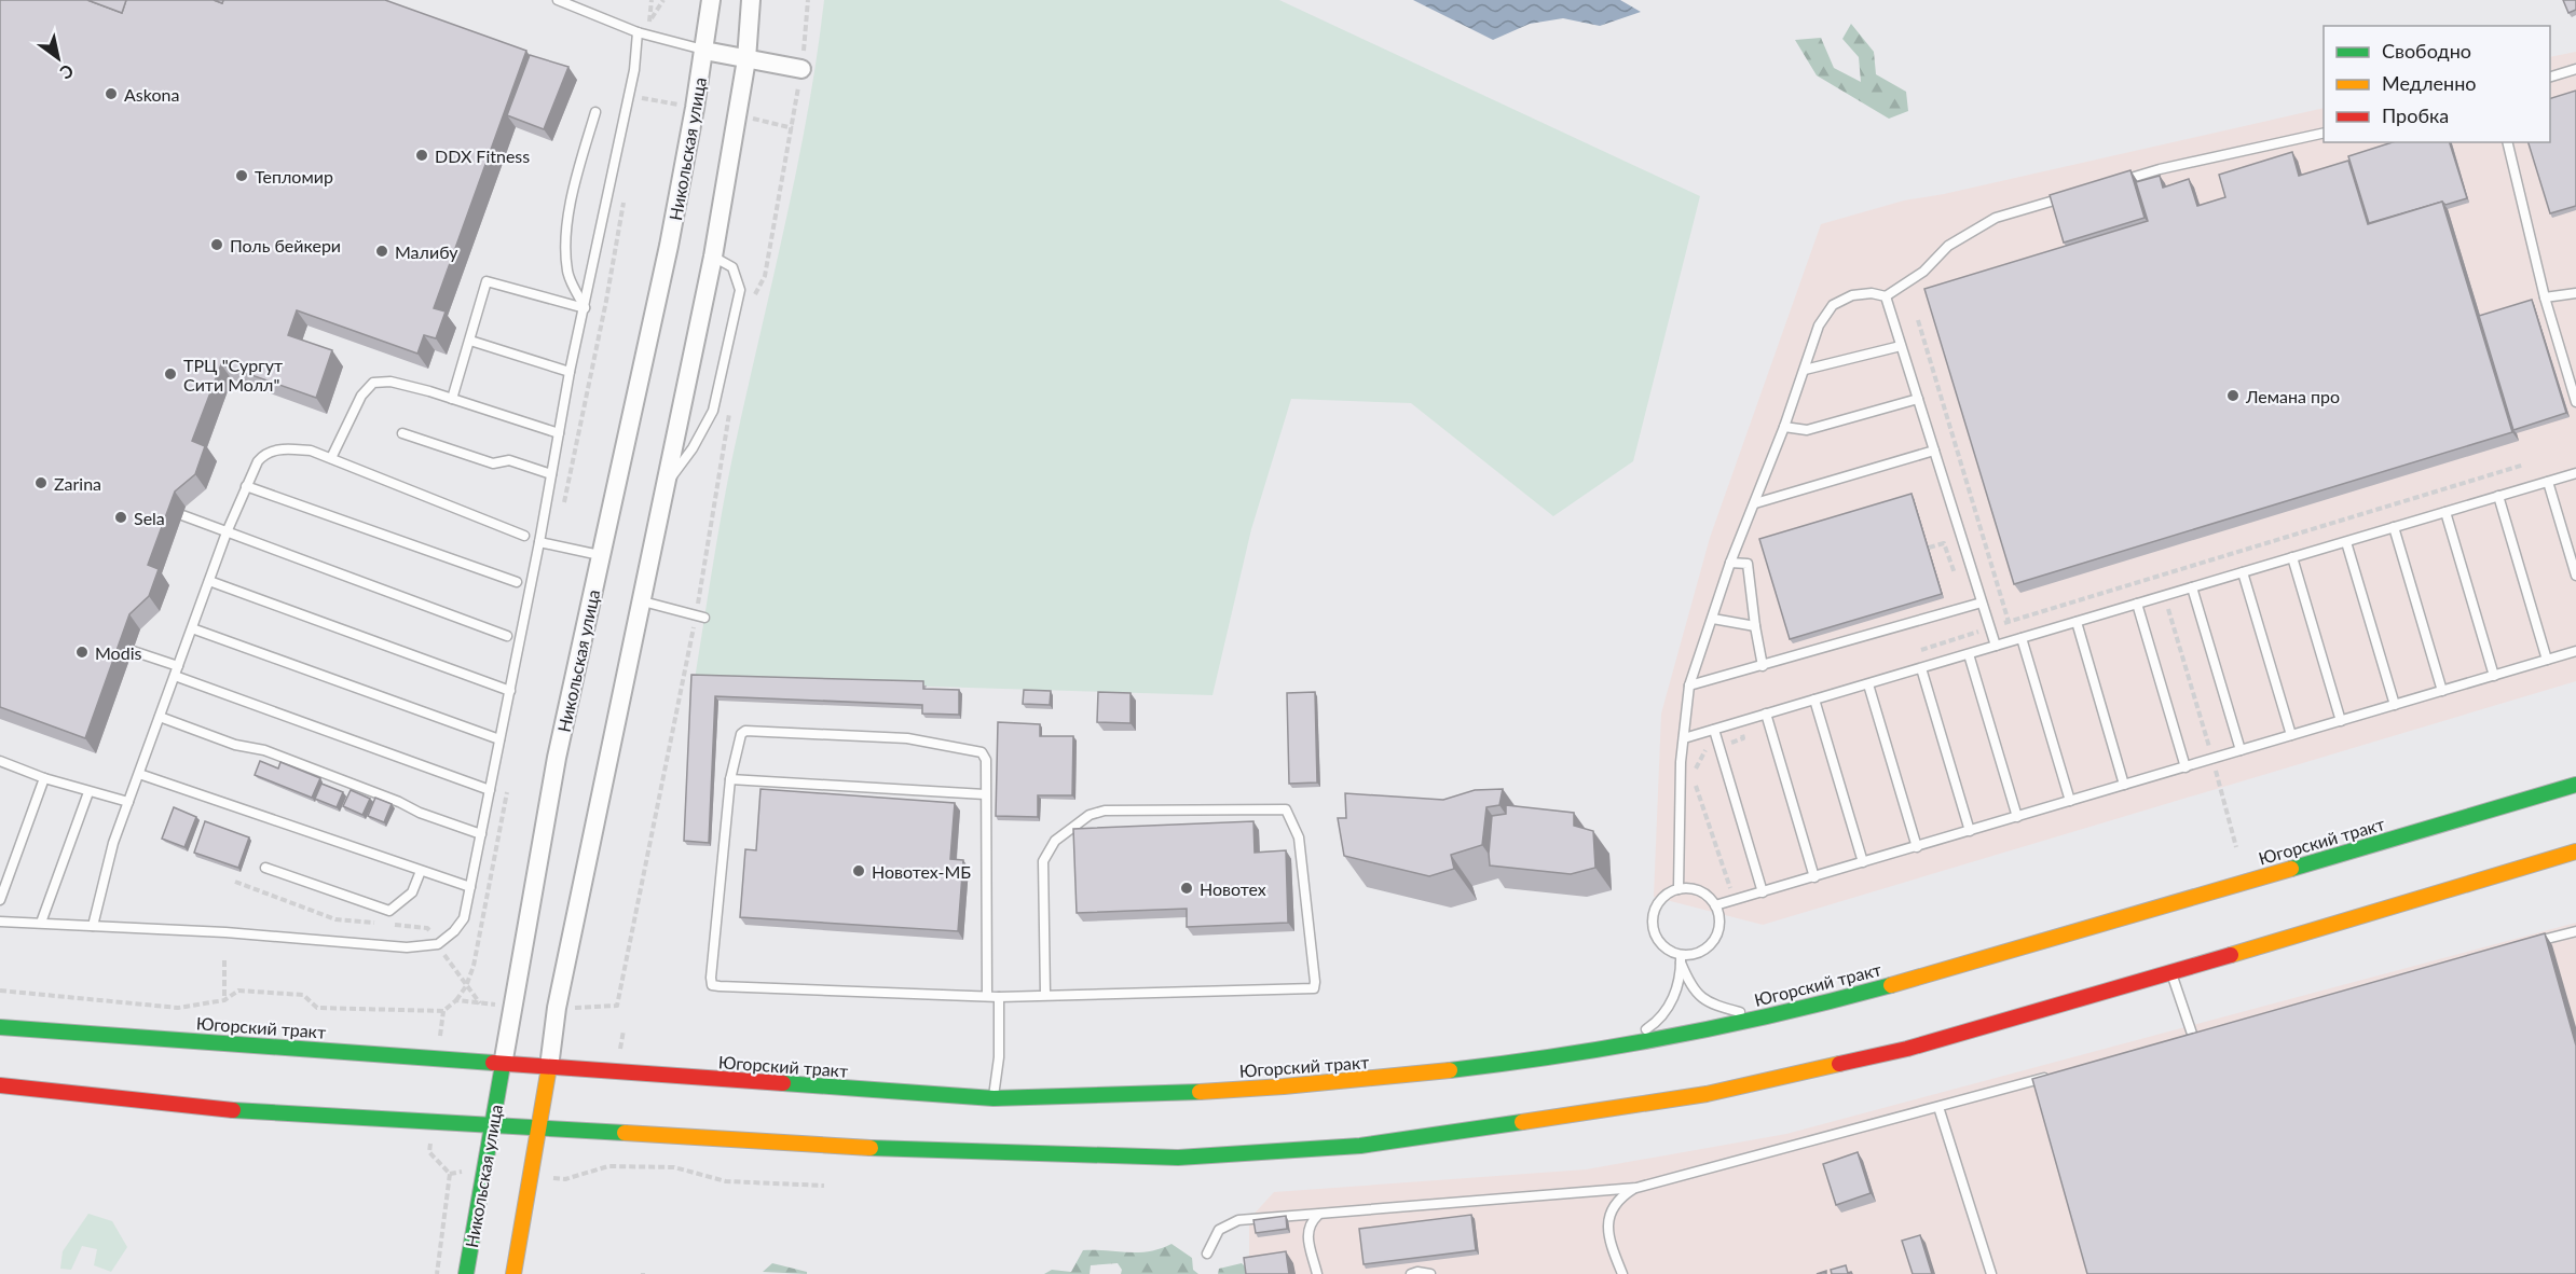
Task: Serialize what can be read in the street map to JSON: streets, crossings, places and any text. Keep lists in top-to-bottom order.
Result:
{
  "streets": {
    "main road": ["Никольская улица", "Югорский тракт"]
  },
  "crossings": [
    ["Никольская улица", "Югорский тракт"]
  ],
  "places": [
    "Askona",
    "DDX Fitness",
    "Тепломир",
    "Поль бейкери",
    "Малибу",
    "ТРЦ \"Сургут Сити Молл\"",
    "Лемана про",
    "Zarina",
    "Sela",
    "Modis",
    "Новотех-МБ",
    "Новотех"
  ],
  "legend": ["Свободно", "Медленно", "Пробка"],
  "north": "bottom right"
}
